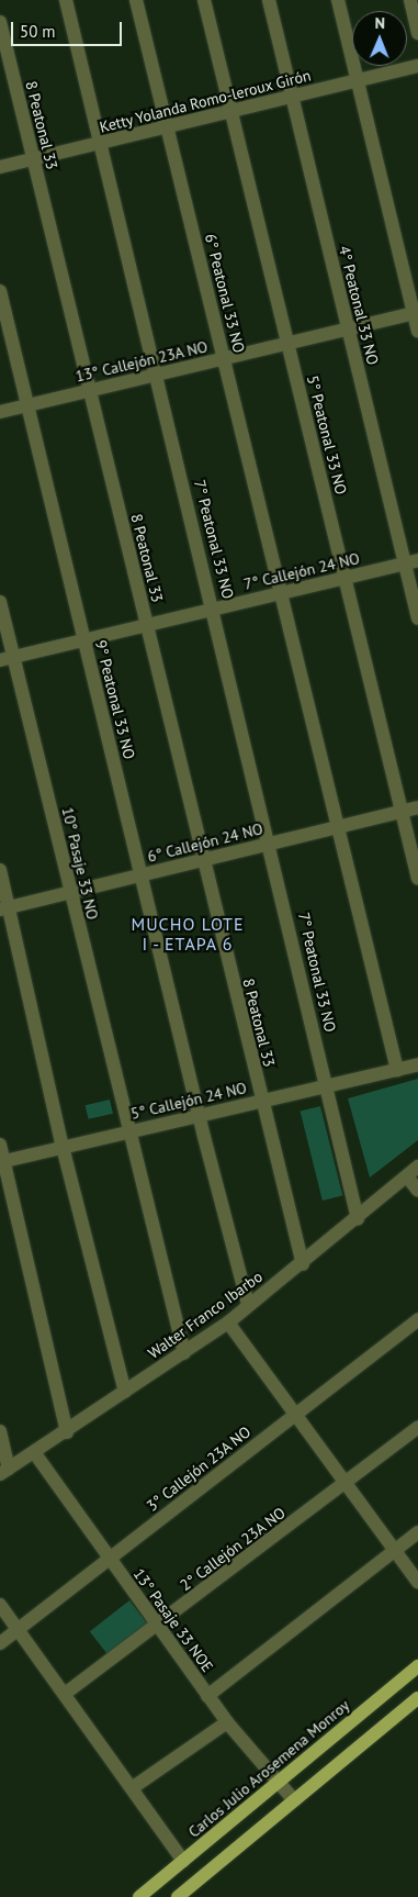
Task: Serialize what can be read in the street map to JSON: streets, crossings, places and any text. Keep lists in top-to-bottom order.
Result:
{
  "streets": {
    "main road": ["Carlos Julio Arosemena Monroy"],
    "street": [
      "Ketty Yolanda Romo-leroux Girón",
      "8 Peatonal 33",
      "6° Peatonal 33 NO",
      "4° Peatonal 33 NO",
      "13° Callejón 23A NO",
      "5° Peatonal 33 NO",
      "7° Peatonal 33 NO",
      "7° Callejón 24 NO",
      "9° Peatonal 33 NO",
      "6° Callejón 24 NO",
      "10° Pasaje 33 NO",
      "5° Callejón 24 NO",
      "Walter Franco Ibarbo",
      "3° Callejón 23A NO",
      "2° Callejón 23A NO",
      "13° Pasaje 33 NOE"
    ]
  },
  "crossings": [
    ["Ketty Yolanda Romo-leroux Girón", "8 Peatonal 33"],
    ["Ketty Yolanda Romo-leroux Girón", "6° Peatonal 33 NO"],
    ["Ketty Yolanda Romo-leroux Girón", "4° Peatonal 33 NO"],
    ["Ketty Yolanda Romo-leroux Girón", "5° Peatonal 33 NO"],
    ["Ketty Yolanda Romo-leroux Girón", "7° Peatonal 33 NO"],
    ["8 Peatonal 33", "13° Callejón 23A NO"],
    ["8 Peatonal 33", "7° Callejón 24 NO"],
    ["8 Peatonal 33", "6° Callejón 24 NO"],
    ["8 Peatonal 33", "5° Callejón 24 NO"],
    ["8 Peatonal 33", "Walter Franco Ibarbo"],
    ["6° Peatonal 33 NO", "13° Callejón 23A NO"],
    ["6° Peatonal 33 NO", "7° Callejón 24 NO"],
    ["6° Peatonal 33 NO", "6° Callejón 24 NO"],
    ["4° Peatonal 33 NO", "13° Callejón 23A NO"],
    ["4° Peatonal 33 NO", "7° Callejón 24 NO"],
    ["13° Callejón 23A NO", "5° Peatonal 33 NO"],
    ["13° Callejón 23A NO", "7° Peatonal 33 NO"],
    ["13° Callejón 23A NO", "9° Peatonal 33 NO"],
    ["5° Peatonal 33 NO", "7° Callejón 24 NO"],
    ["5° Peatonal 33 NO", "6° Callejón 24 NO"],
    ["7° Peatonal 33 NO", "7° Callejón 24 NO"],
    ["7° Peatonal 33 NO", "6° Callejón 24 NO"],
    ["7° Peatonal 33 NO", "5° Callejón 24 NO"],
    ["7° Peatonal 33 NO", "Walter Franco Ibarbo"],
    ["7° Callejón 24 NO", "9° Peatonal 33 NO"],
    ["7° Callejón 24 NO", "10° Pasaje 33 NO"],
    ["9° Peatonal 33 NO", "6° Callejón 24 NO"],
    ["9° Peatonal 33 NO", "5° Callejón 24 NO"],
    ["9° Peatonal 33 NO", "Walter Franco Ibarbo"],
    ["6° Callejón 24 NO", "10° Pasaje 33 NO"],
    ["10° Pasaje 33 NO", "5° Callejón 24 NO"],
    ["10° Pasaje 33 NO", "Walter Franco Ibarbo"],
    ["Walter Franco Ibarbo", "13° Pasaje 33 NOE"],
    ["3° Callejón 23A NO", "13° Pasaje 33 NOE"],
    ["2° Callejón 23A NO", "13° Pasaje 33 NOE"],
    ["13° Pasaje 33 NOE", "Carlos Julio Arosemena Monroy"]
  ],
  "districts": ["MUCHO LOTE I - ETAPA 6"],
  "scale_bar": "50 m",
  "north": "top"
}
